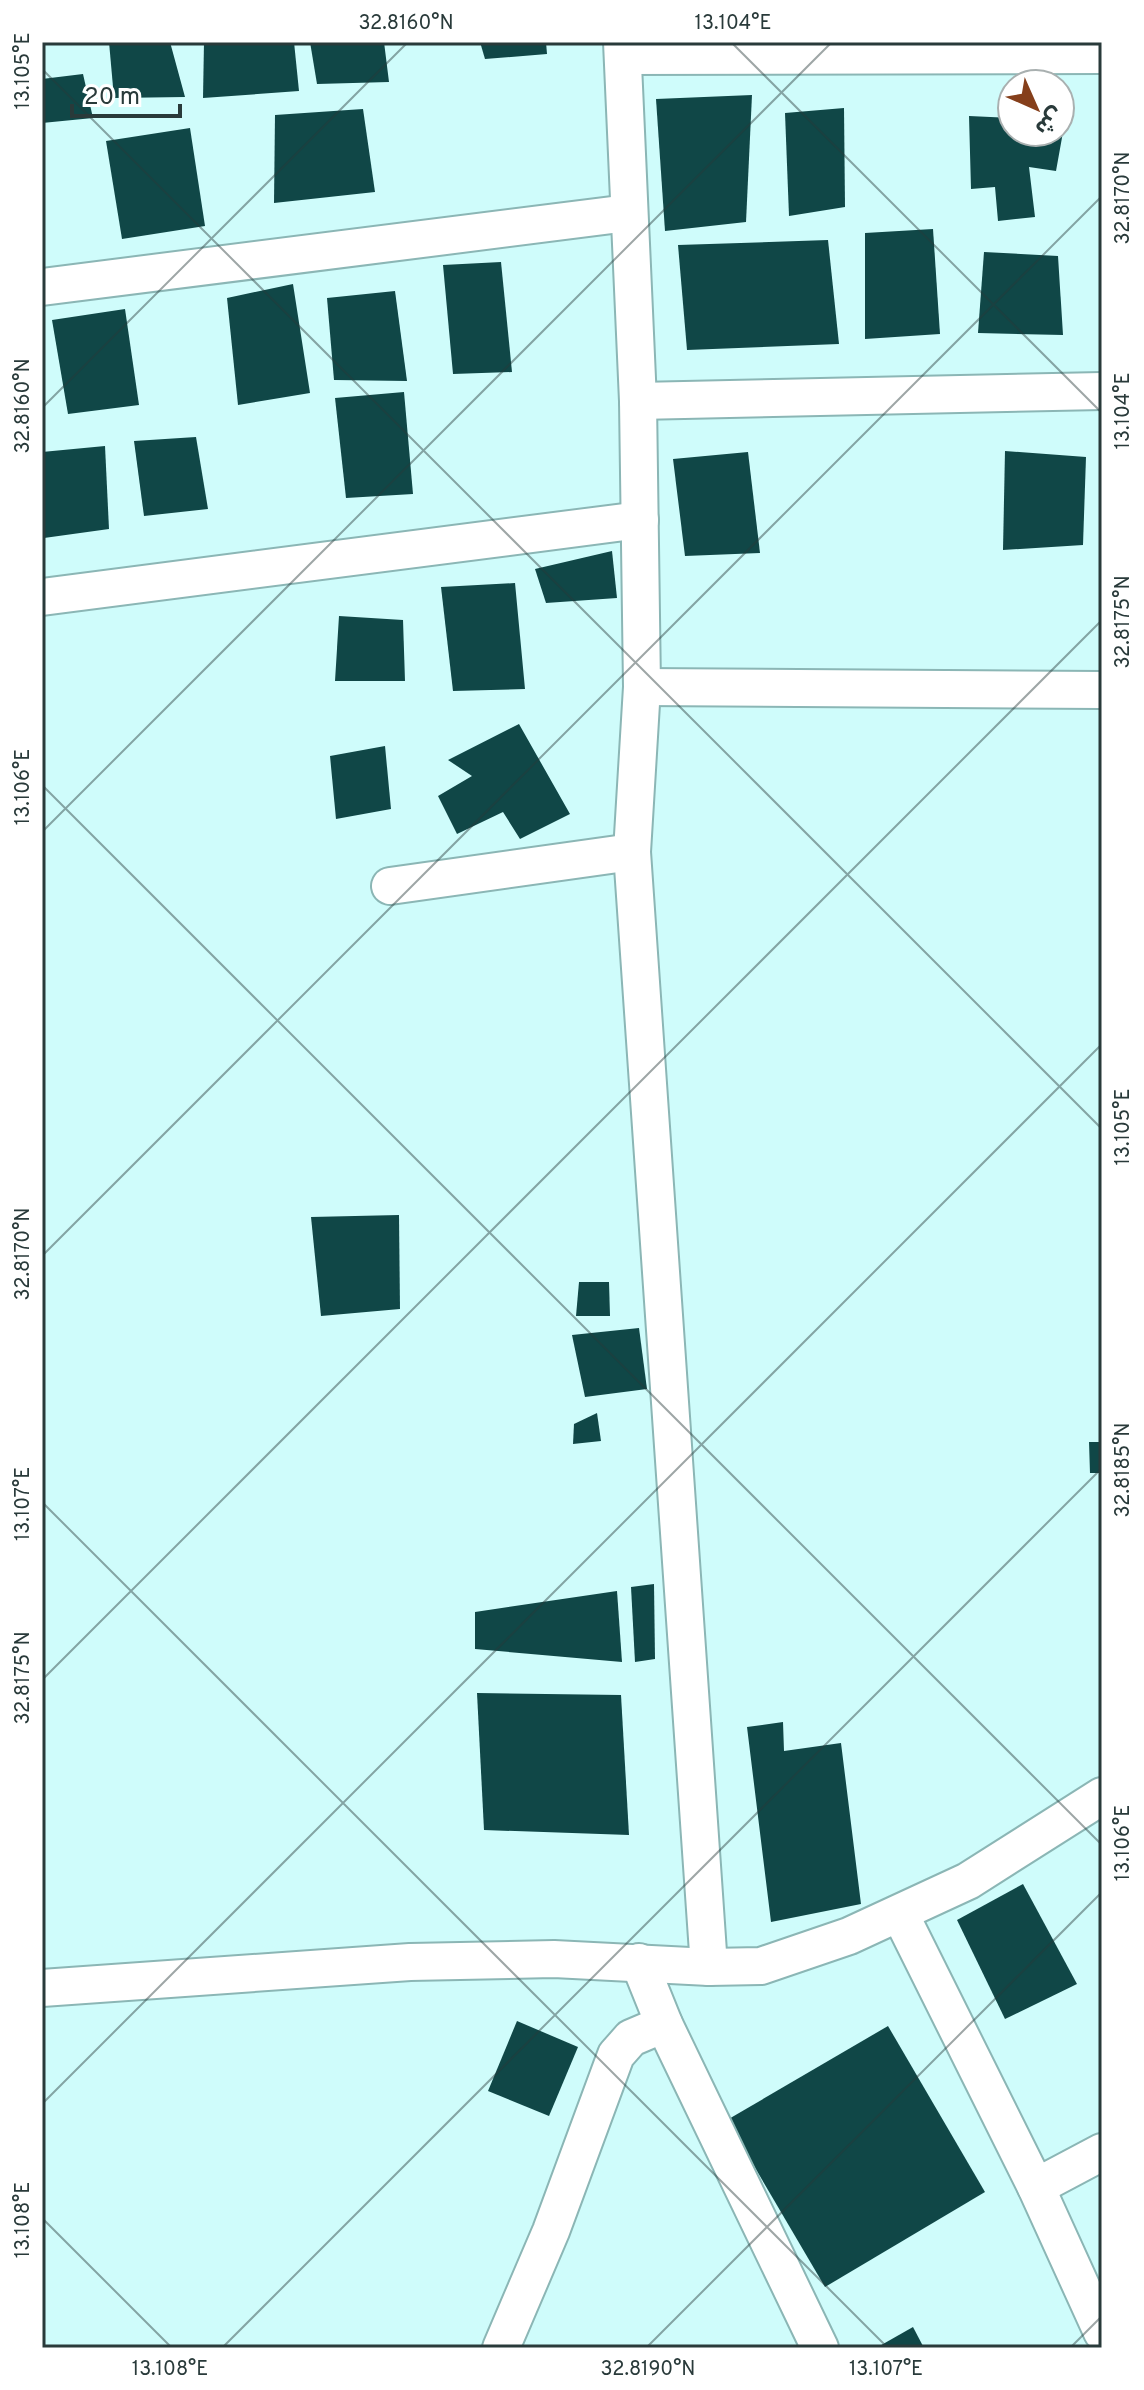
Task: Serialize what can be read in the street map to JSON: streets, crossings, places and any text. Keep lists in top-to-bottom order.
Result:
{
  "scale_bar": "20 m",
  "north": "bottom right",
  "coordinates": [
    "32.8160°N",
    "13.104°E",
    "13.105°E",
    "32.8170°N",
    "32.8175°N",
    "13.106°E",
    "32.8185°N",
    "13.107°E",
    "13.108°E",
    "32.8190°N"
  ]
}
